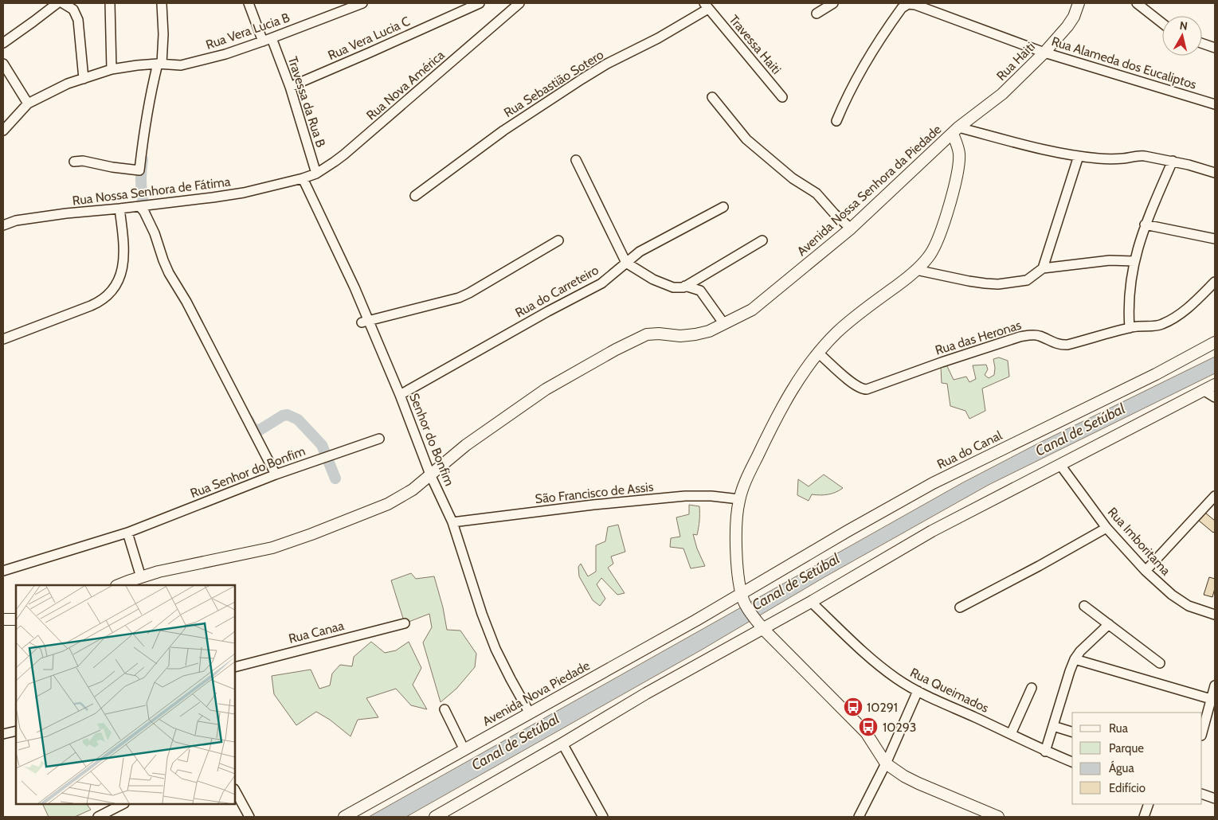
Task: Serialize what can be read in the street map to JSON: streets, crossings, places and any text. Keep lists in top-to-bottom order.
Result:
{
  "streets": {
    "street": [
      "Rua Vera Lucia B",
      "Rua Vera Lucia C",
      "Travessa Haiti",
      "Rua Haiti",
      "Rua Alameda dos Eucaliptos",
      "Rua Sebastião Sotero",
      "Rua Nova América",
      "Travessa da Rua B",
      "Avenida Nossa Senhora da Piedade",
      "Rua Nossa Senhora de Fátima",
      "Rua do Carreteiro",
      "Rua das Heronas",
      "Senhor do Bonfim",
      "Rua do Canal",
      "Rua Senhor do Bonfim",
      "São Francisco de Assis",
      "Rua Imboritama",
      "Rua Canaa",
      "Rua Queimados",
      "Avenida Nova Piedade"
    ]
  },
  "crossings": [
    ["Rua Vera Lucia B", "Travessa da Rua B"],
    ["Rua Vera Lucia C", "Travessa da Rua B"],
    ["Travessa Haiti", "Rua Sebastião Sotero"],
    ["Rua Haiti", "Rua Alameda dos Eucaliptos"],
    ["Rua Haiti", "Avenida Nossa Senhora da Piedade"],
    ["Rua Nova América", "Travessa da Rua B"],
    ["Rua Nova América", "Rua Nossa Senhora de Fátima"],
    ["Rua Nova América", "Senhor do Bonfim"],
    ["Avenida Nossa Senhora da Piedade", "Senhor do Bonfim"],
    ["Rua Nossa Senhora de Fátima", "Senhor do Bonfim"],
    ["Rua do Carreteiro", "Senhor do Bonfim"],
    ["Senhor do Bonfim", "São Francisco de Assis"],
    ["Senhor do Bonfim", "Avenida Nova Piedade"],
    ["Rua do Canal", "Avenida Nova Piedade"]
  ],
  "water": ["Canal de Setúbal"],
  "places": {
    "bus stop": ["10291", "10293"]
  },
  "legend": [
    "Rua",
    "Parque",
    "Água",
    "Edifício"
  ],
  "north": "top"
}
